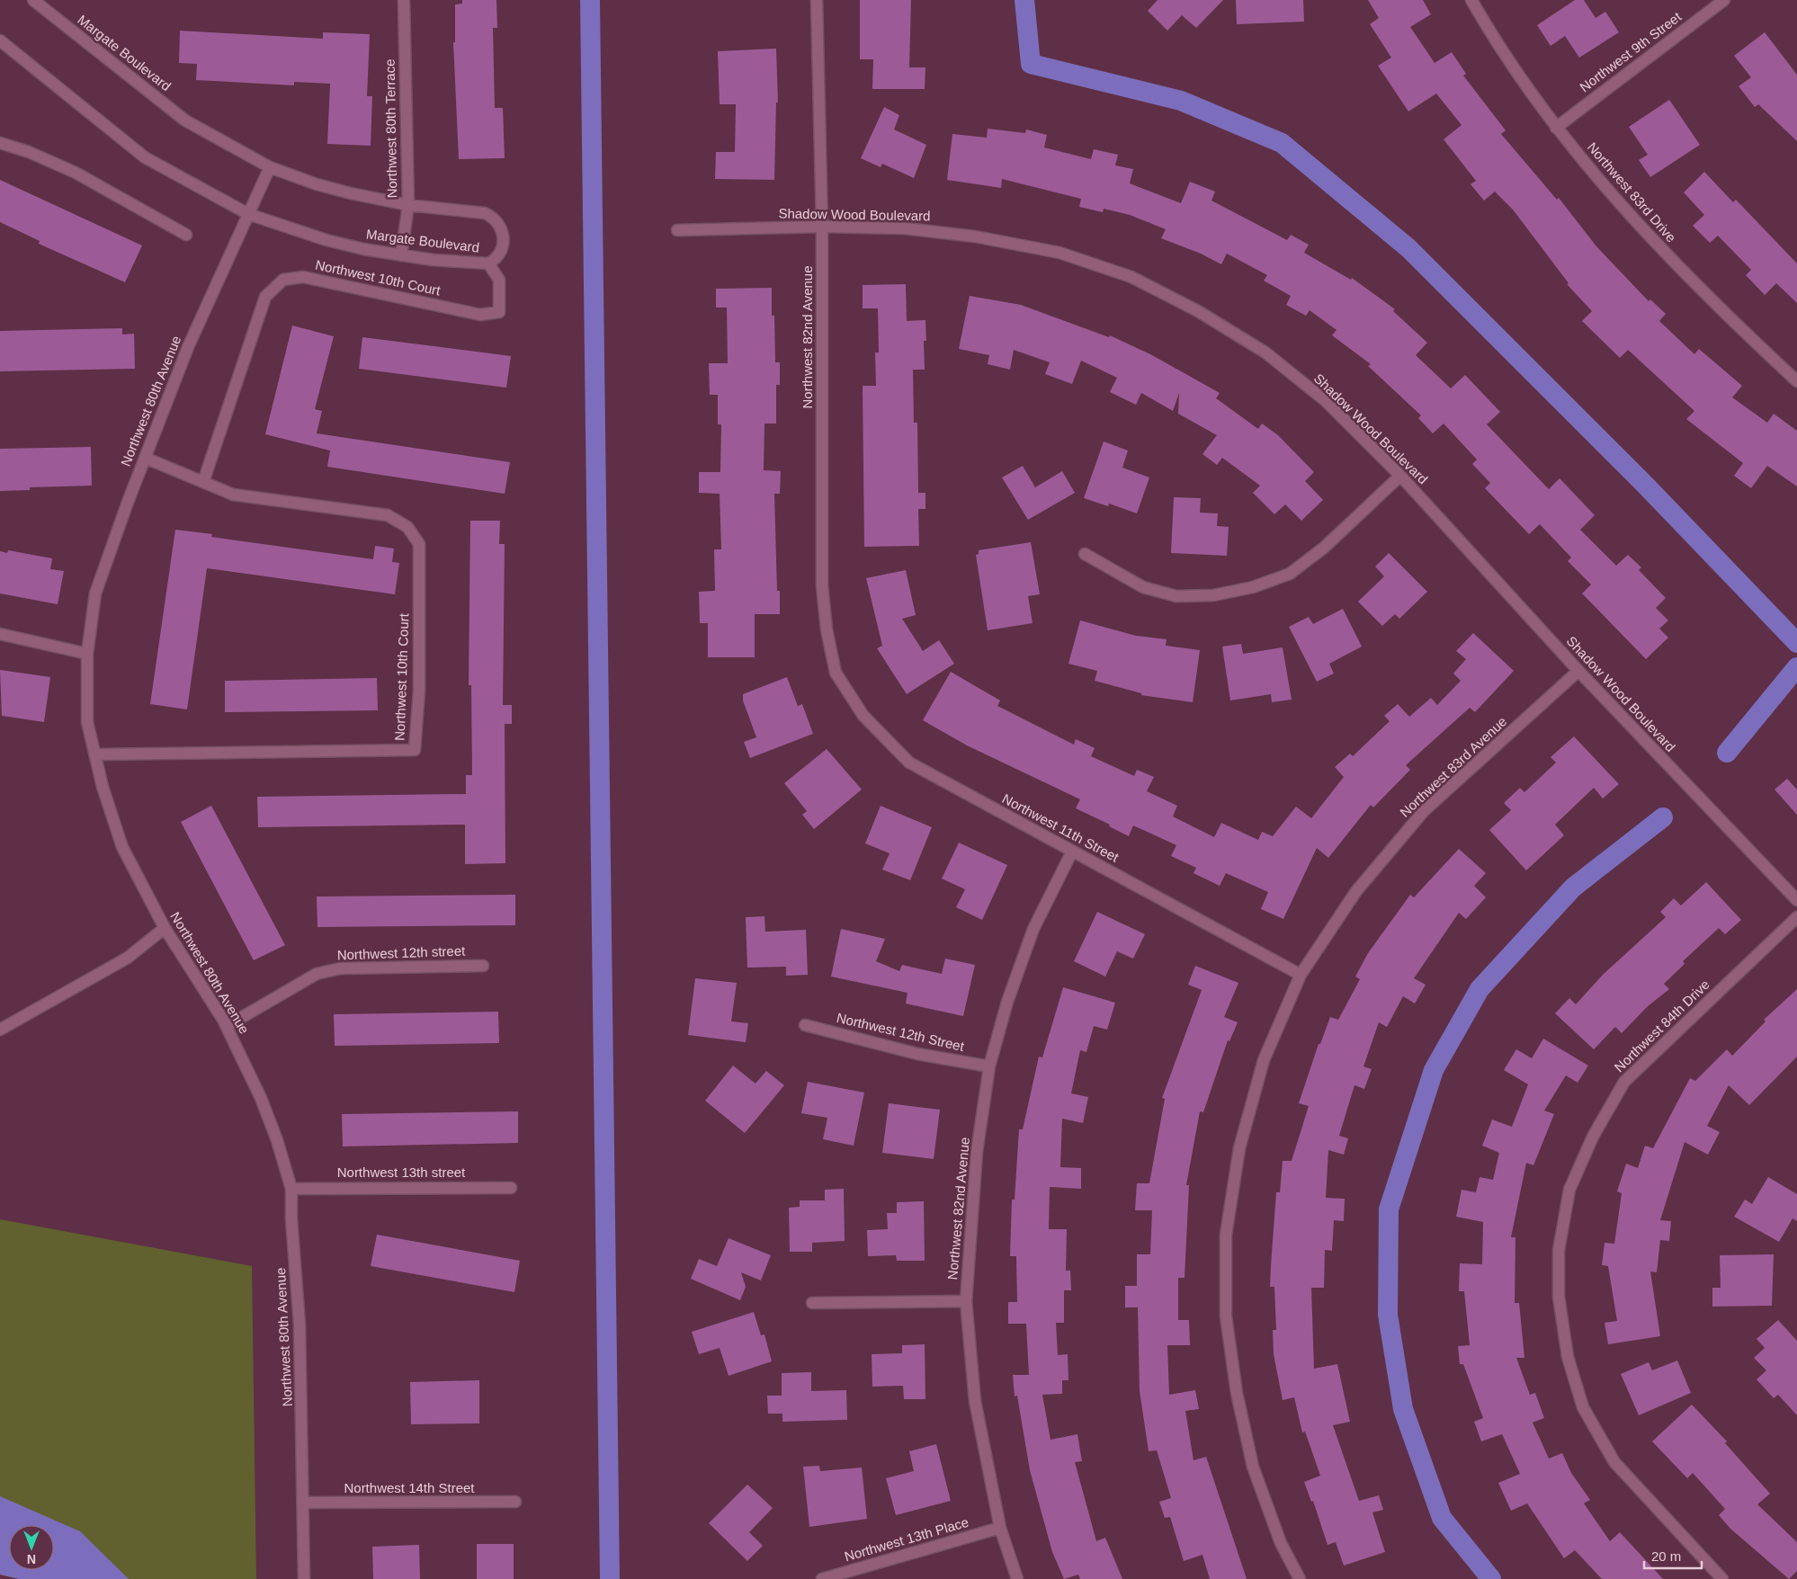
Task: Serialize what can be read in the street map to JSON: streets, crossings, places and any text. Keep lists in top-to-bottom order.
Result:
{
  "streets": {
    "street": [
      "Northwest 9th Street",
      "Margate Boulevard",
      "Northwest 80th Terrace",
      "Northwest 83rd Drive",
      "Shadow Wood Boulevard",
      "Northwest 10th Court",
      "Northwest 82nd Avenue",
      "Northwest 80th Avenue",
      "Northwest 83rd Avenue",
      "Northwest 11th Street",
      "Northwest 12th street",
      "Northwest 84th Drive",
      "Northwest 12th Street",
      "Northwest 13th street",
      "Northwest 14th Street",
      "Northwest 13th Place"
    ]
  },
  "crossings": [
    ["Northwest 9th Street", "Northwest 83rd Drive"],
    ["Margate Boulevard", "Northwest 80th Terrace"],
    ["Margate Boulevard", "Northwest 10th Court"],
    ["Margate Boulevard", "Northwest 80th Avenue"],
    ["Shadow Wood Boulevard", "Northwest 82nd Avenue"],
    ["Shadow Wood Boulevard", "Northwest 83rd Avenue"],
    ["Northwest 10th Court", "Northwest 80th Avenue"],
    ["Northwest 82nd Avenue", "Northwest 11th Street"],
    ["Northwest 82nd Avenue", "Northwest 12th Street"],
    ["Northwest 82nd Avenue", "Northwest 13th Place"],
    ["Northwest 80th Avenue", "Northwest 12th street"],
    ["Northwest 80th Avenue", "Northwest 13th street"],
    ["Northwest 80th Avenue", "Northwest 14th Street"],
    ["Northwest 83rd Avenue", "Northwest 11th Street"]
  ],
  "scale_bar": "20 m",
  "north": "bottom"
}
